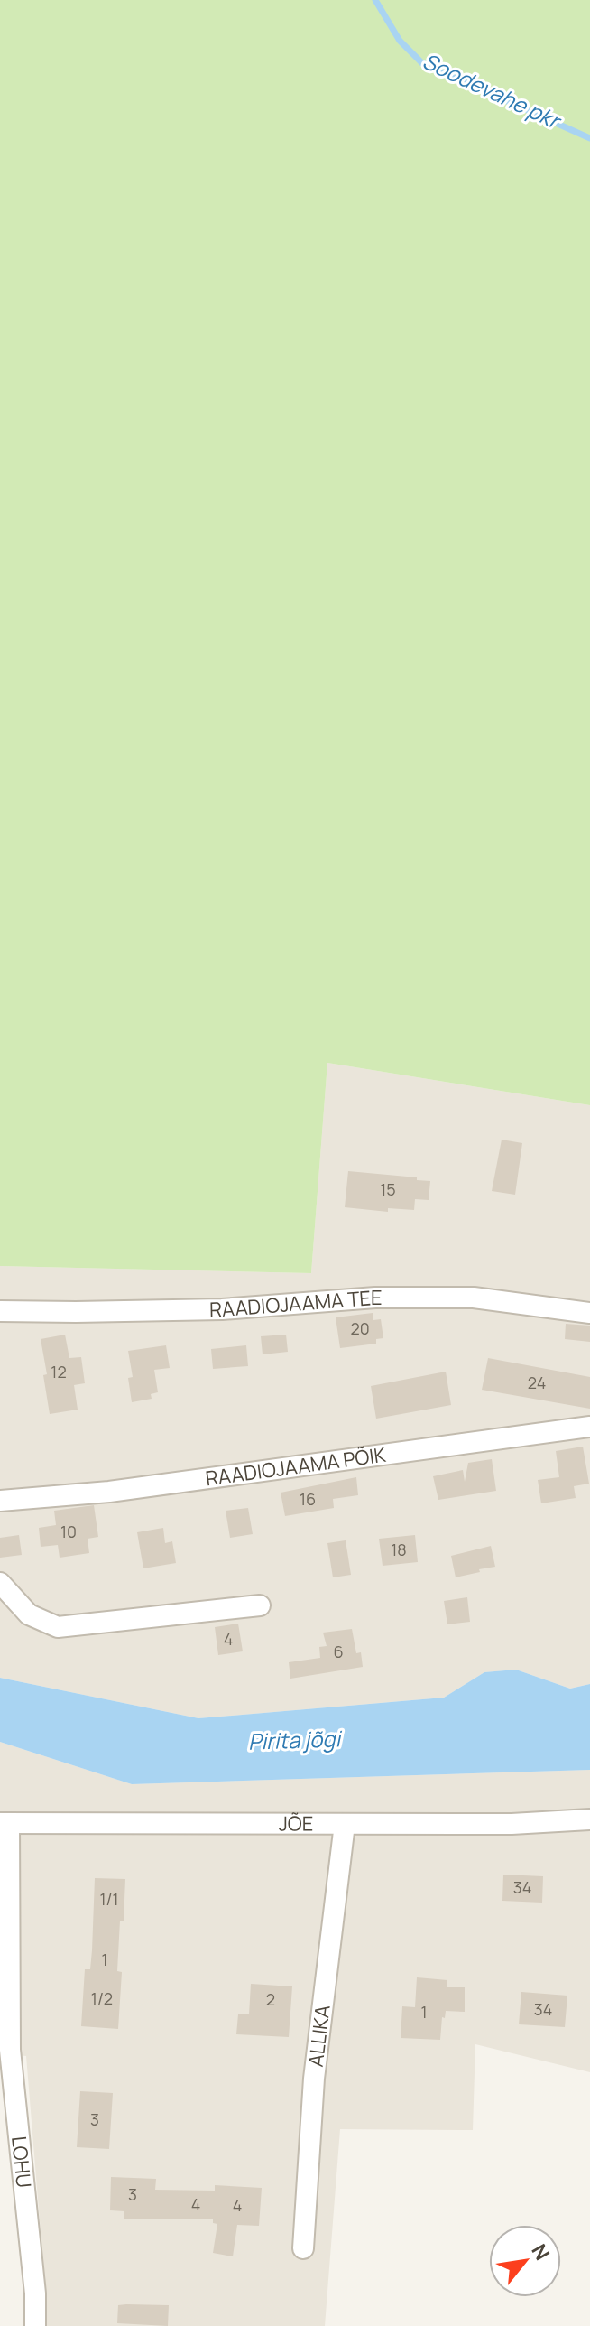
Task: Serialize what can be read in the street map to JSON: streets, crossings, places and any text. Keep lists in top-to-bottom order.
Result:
{
  "streets": {
    "street": [
      "RAADIOJAAMA TEE",
      "RAADIOJAAMA PÕIK",
      "JÕE",
      "ALLIKA",
      "LOHU"
    ]
  },
  "crossings": [
    ["JÕE", "ALLIKA"],
    ["JÕE", "LOHU"]
  ],
  "water": ["Soodevahe pkr", "Pirita jõgi"],
  "house_numbers": [
    "15",
    "20",
    "12",
    "24",
    "16",
    "10",
    "18",
    "4",
    "6",
    "34",
    "1/1",
    "1",
    "1/2",
    "2",
    "34",
    "1",
    "3",
    "3",
    "4",
    "4"
  ],
  "north": "top right"
}
